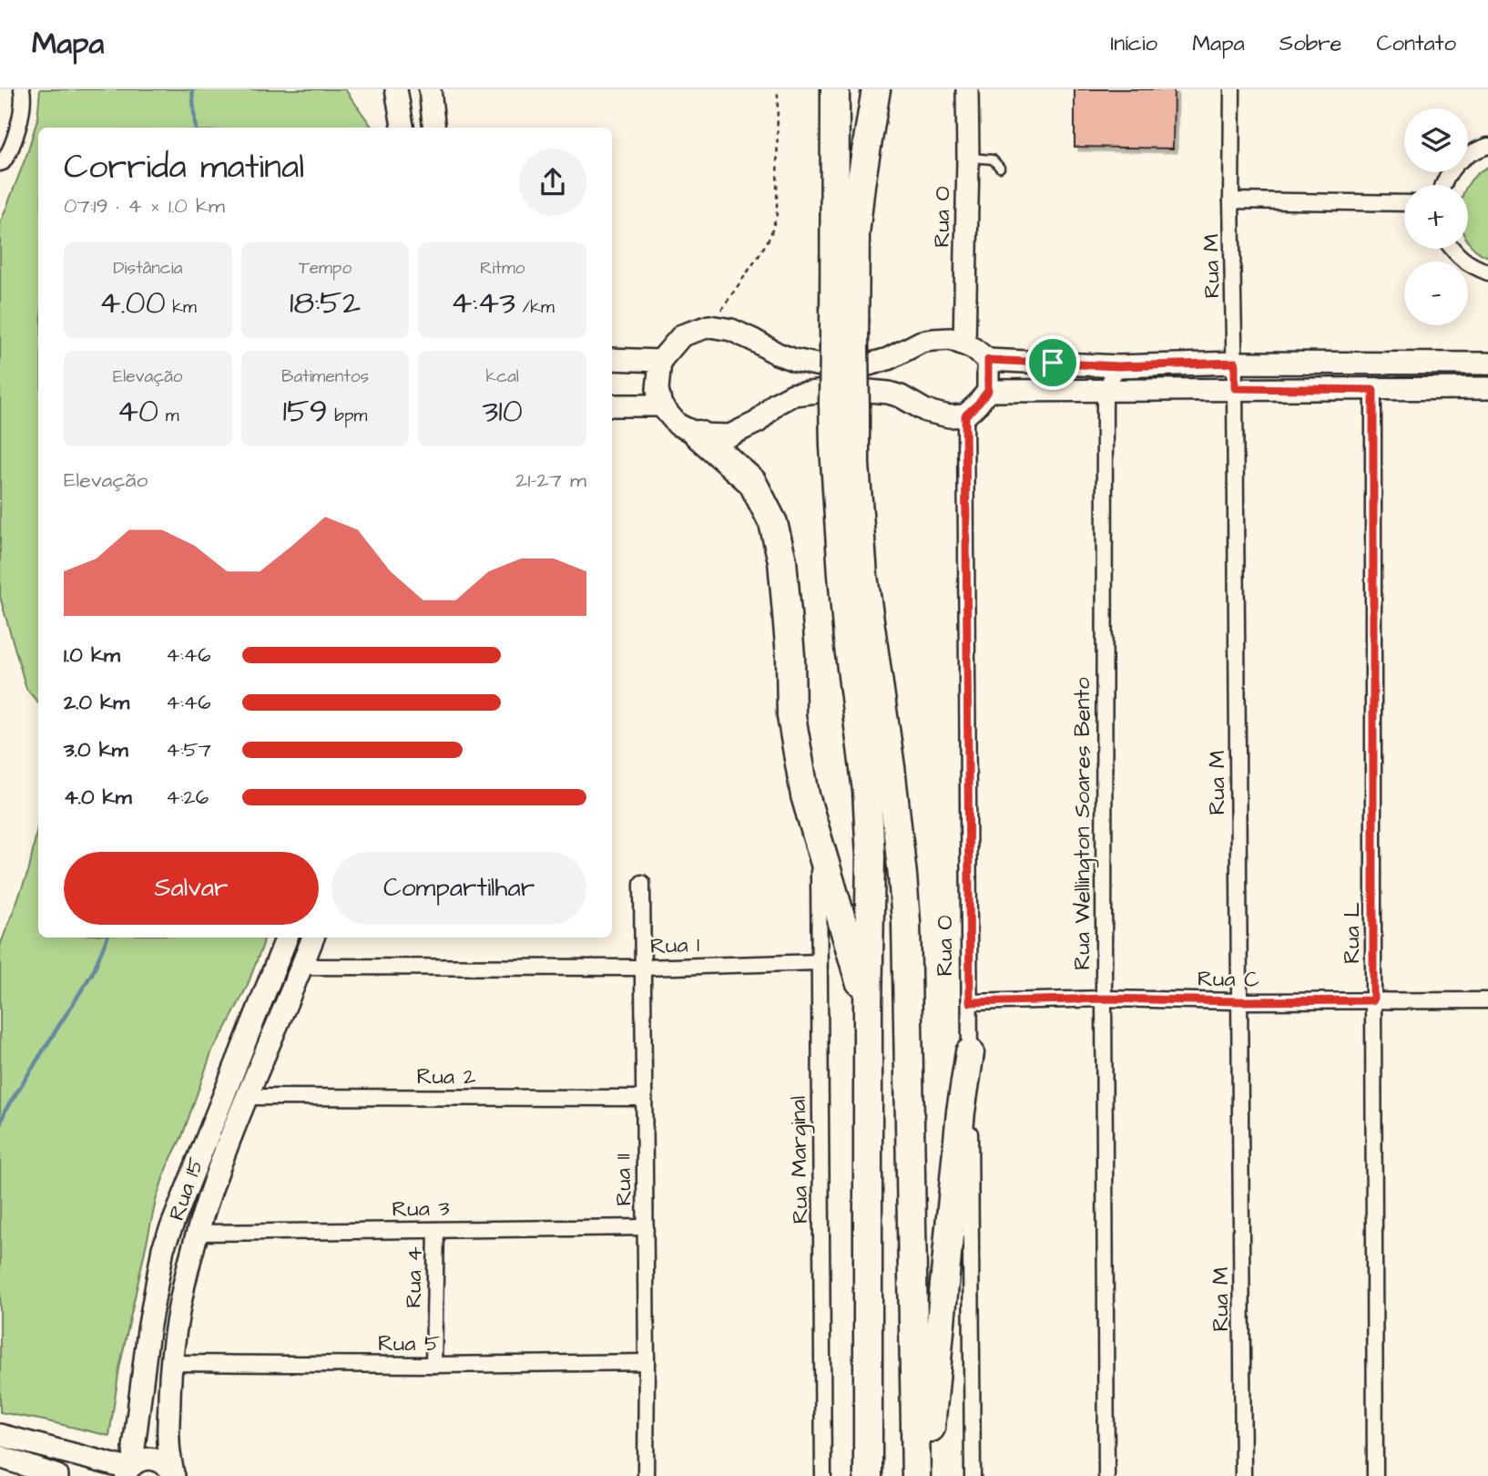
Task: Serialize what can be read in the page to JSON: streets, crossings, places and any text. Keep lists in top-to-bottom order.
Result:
{
  "streets": {
    "street": [
      "Rua O",
      "Rua M",
      "Rua Wellington Soares Bento",
      "Rua L",
      "Rua 1",
      "Rua C",
      "Rua 2",
      "Rua Marginal",
      "Rua 11",
      "Rua 15",
      "Rua 3",
      "Rua 4",
      "Rua 5"
    ]
  },
  "crossings": [
    ["Rua O", "Rua C"],
    ["Rua M", "Rua C"],
    ["Rua Wellington Soares Bento", "Rua C"],
    ["Rua L", "Rua C"],
    ["Rua 1", "Rua Marginal"],
    ["Rua 1", "Rua 11"],
    ["Rua 1", "Rua 15"],
    ["Rua 2", "Rua 11"],
    ["Rua 2", "Rua 15"],
    ["Rua 11", "Rua 3"],
    ["Rua 11", "Rua 5"],
    ["Rua 15", "Rua 3"],
    ["Rua 15", "Rua 5"],
    ["Rua 3", "Rua 4"],
    ["Rua 4", "Rua 5"]
  ],
  "page": {
    "header": "Mapa",
    "nav": [
      "Início",
      "Mapa",
      "Sobre",
      "Contato"
    ],
    "map_buttons": ["+", "−"],
    "heading": ["Corrida matinal", "07:19 · 4 × 1.0 km"],
    "stats": [
      ["Distância", "4.00 km"],
      ["Tempo", "18:52"],
      ["Ritmo", "4:43 /km"],
      ["Elevação", "40 m"],
      ["Batimentos", "159 bpm"],
      ["kcal", "310"]
    ],
    "chart": ["Elevação", "21–27 m"],
    "list": [
      {
        "name": "1.0 km",
        "note": "4:46"
      },
      {
        "name": "2.0 km",
        "note": "4:46"
      },
      {
        "name": "3.0 km",
        "note": "4:57"
      },
      {
        "name": "4.0 km",
        "note": "4:26"
      }
    ],
    "buttons": ["Salvar", "Compartilhar"]
  }
}
